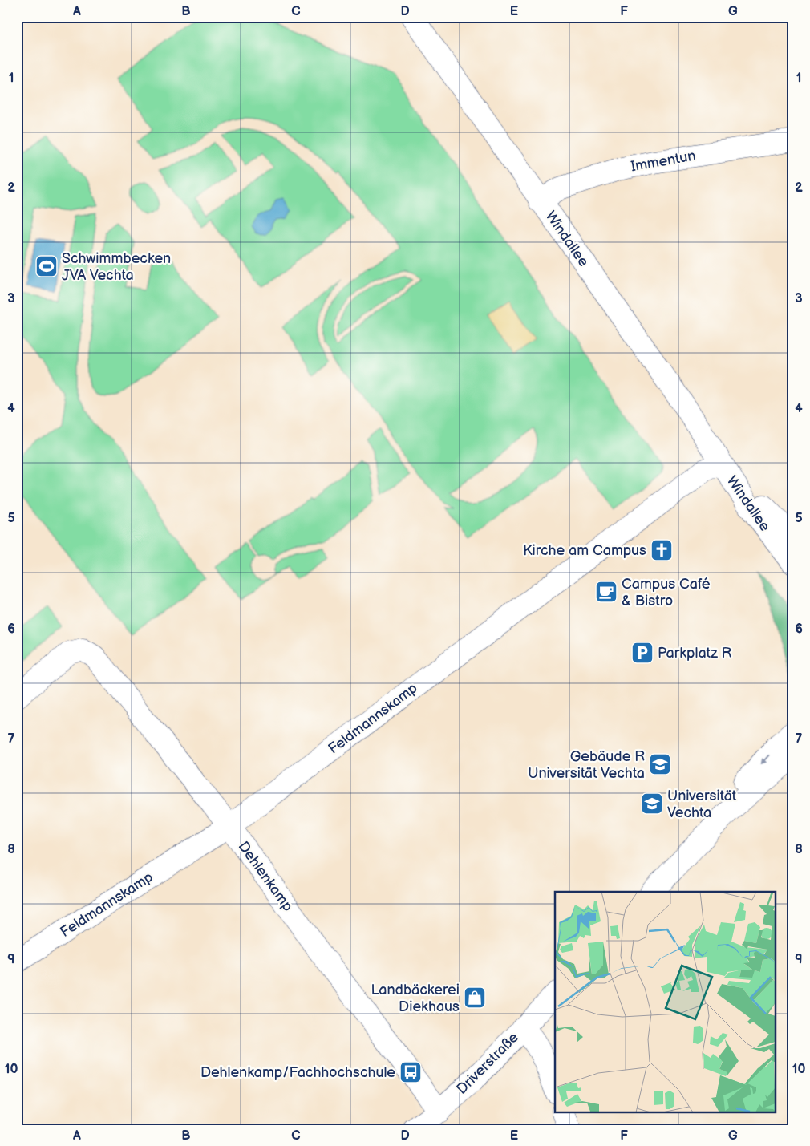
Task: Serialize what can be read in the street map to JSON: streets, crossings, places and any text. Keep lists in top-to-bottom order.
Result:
{
  "streets": {
    "street": [
      "Immentun",
      "Windallee",
      "Feldmannskamp",
      "Dehlenkamp",
      "Driverstraße"
    ]
  },
  "crossings": [
    ["Immentun", "Windallee"],
    ["Windallee", "Feldmannskamp"],
    ["Feldmannskamp", "Dehlenkamp"],
    ["Dehlenkamp", "Driverstraße"]
  ],
  "places": {
    "sports": ["Schwimmbecken JVA Vechta"],
    "church": ["Kirche am Campus"],
    "cafe": ["Campus Café & Bistro"],
    "parking": ["Parkplatz R"],
    "school or university": ["Gebäude R Universität Vechta", "Universität Vechta"],
    "shop": ["Landbäckerei Diekhaus"],
    "bus stop": ["Dehlenkamp/Fachhochschule"]
  },
  "grid": {
    "columns": [
      "A",
      "B",
      "C",
      "D",
      "E",
      "F",
      "G"
    ],
    "rows": [
      "1",
      "2",
      "3",
      "4",
      "5",
      "6",
      "7",
      "8",
      "9",
      "10"
    ]
  }
}
